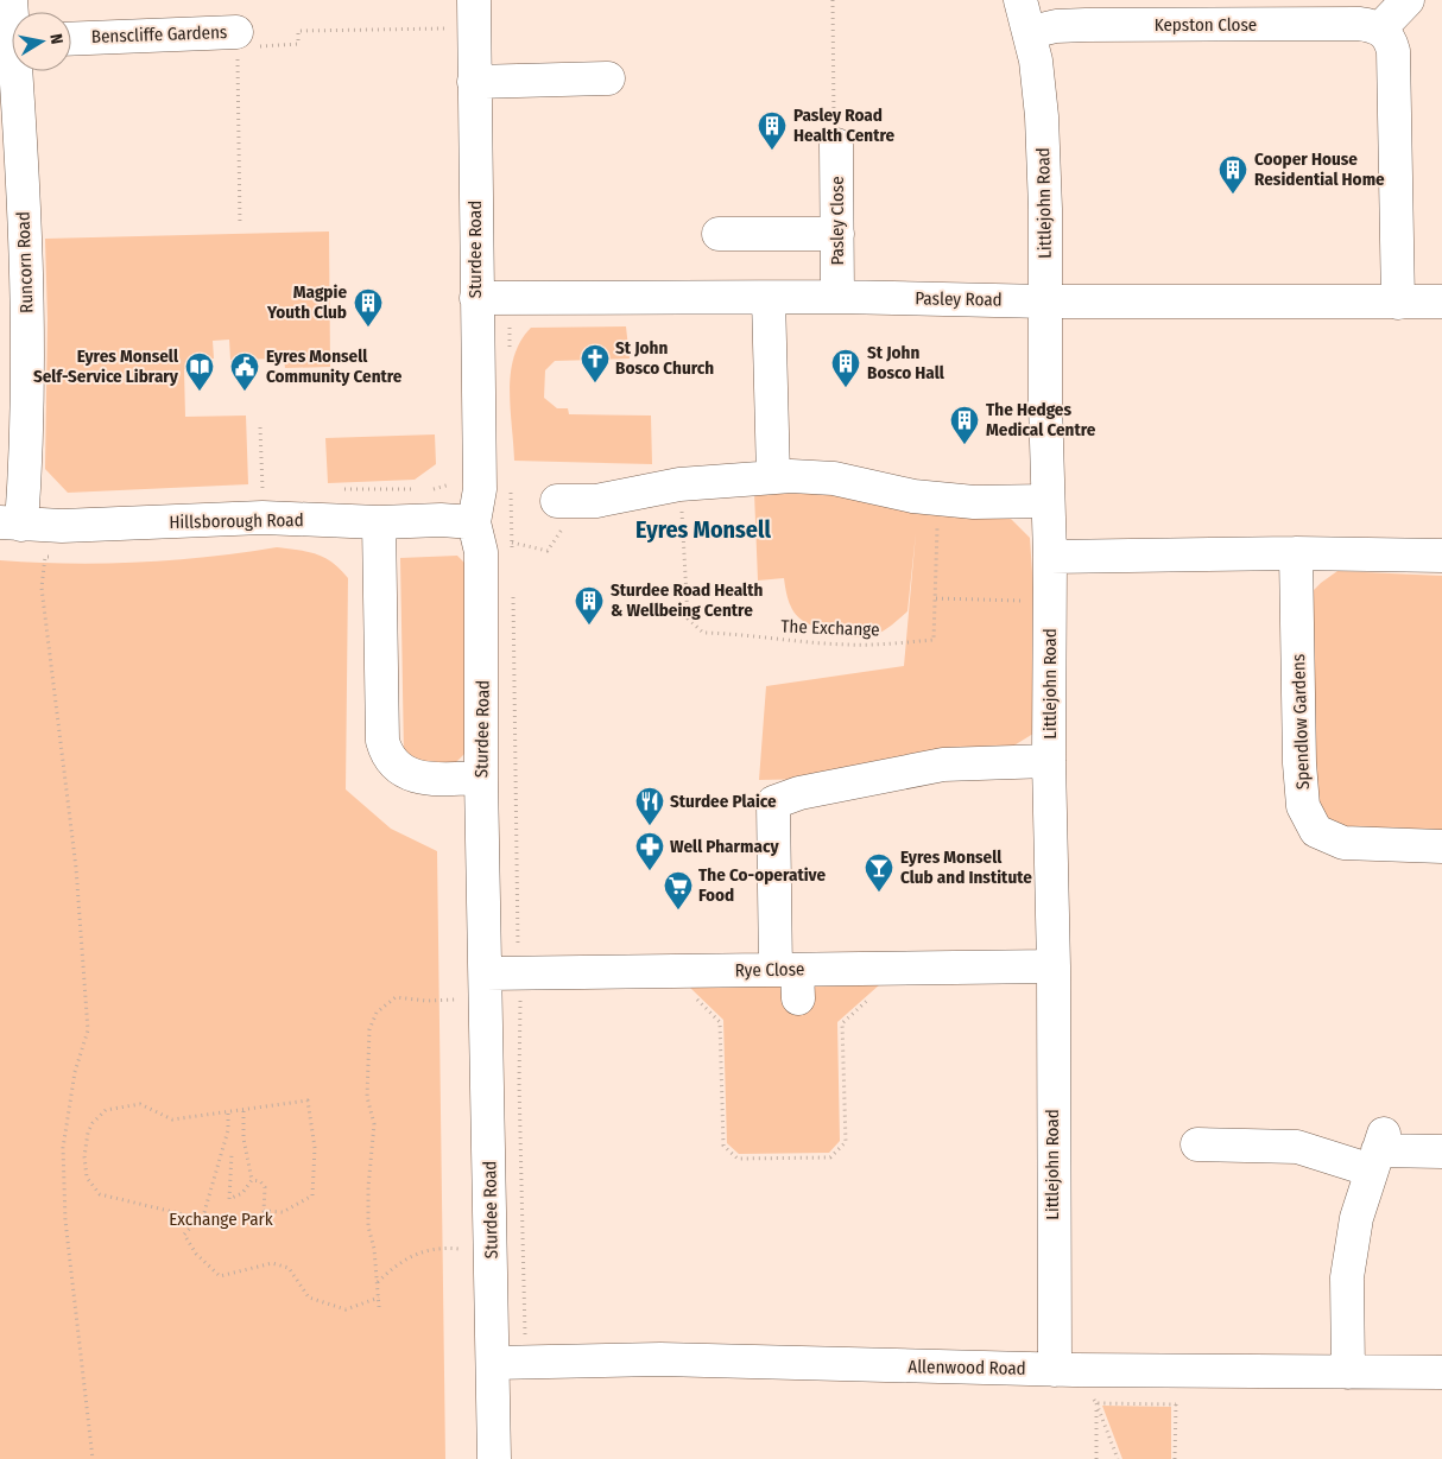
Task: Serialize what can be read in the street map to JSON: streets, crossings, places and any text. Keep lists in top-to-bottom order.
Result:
{
  "streets": {
    "street": [
      "Kepston Close",
      "Benscliffe Gardens",
      "Littlejohn Road",
      "Pasley Close",
      "Sturdee Road",
      "Runcorn Road",
      "Pasley Road",
      "Hillsborough Road",
      "Spendlow Gardens",
      "Rye Close",
      "Allenwood Road"
    ],
    "path": ["The Exchange"]
  },
  "crossings": [
    ["Kepston Close", "Littlejohn Road"],
    ["Littlejohn Road", "Pasley Road"],
    ["Littlejohn Road", "Rye Close"],
    ["Littlejohn Road", "Allenwood Road"],
    ["Pasley Close", "Pasley Road"],
    ["Sturdee Road", "Pasley Road"],
    ["Sturdee Road", "Hillsborough Road"],
    ["Sturdee Road", "Rye Close"],
    ["Sturdee Road", "Allenwood Road"],
    ["Runcorn Road", "Hillsborough Road"]
  ],
  "districts": ["Eyres Monsell"],
  "parks": ["Exchange Park"],
  "places": {
    "building": [
      "Pasley Road Health Centre",
      "Cooper House Residential Home",
      "Magpie Youth Club",
      "St John Bosco Hall",
      "The Hedges Medical Centre",
      "Sturdee Road Health & Wellbeing Centre"
    ],
    "church": ["St John Bosco Church"],
    "library": ["Eyres Monsell Self-Service Library"],
    "public building": ["Eyres Monsell Community Centre"],
    "restaurant": ["Sturdee Plaice"],
    "pharmacy": ["Well Pharmacy"],
    "bar": ["Eyres Monsell Club and Institute"],
    "supermarket": ["The Co-operative Food"]
  },
  "north": "right"
}
